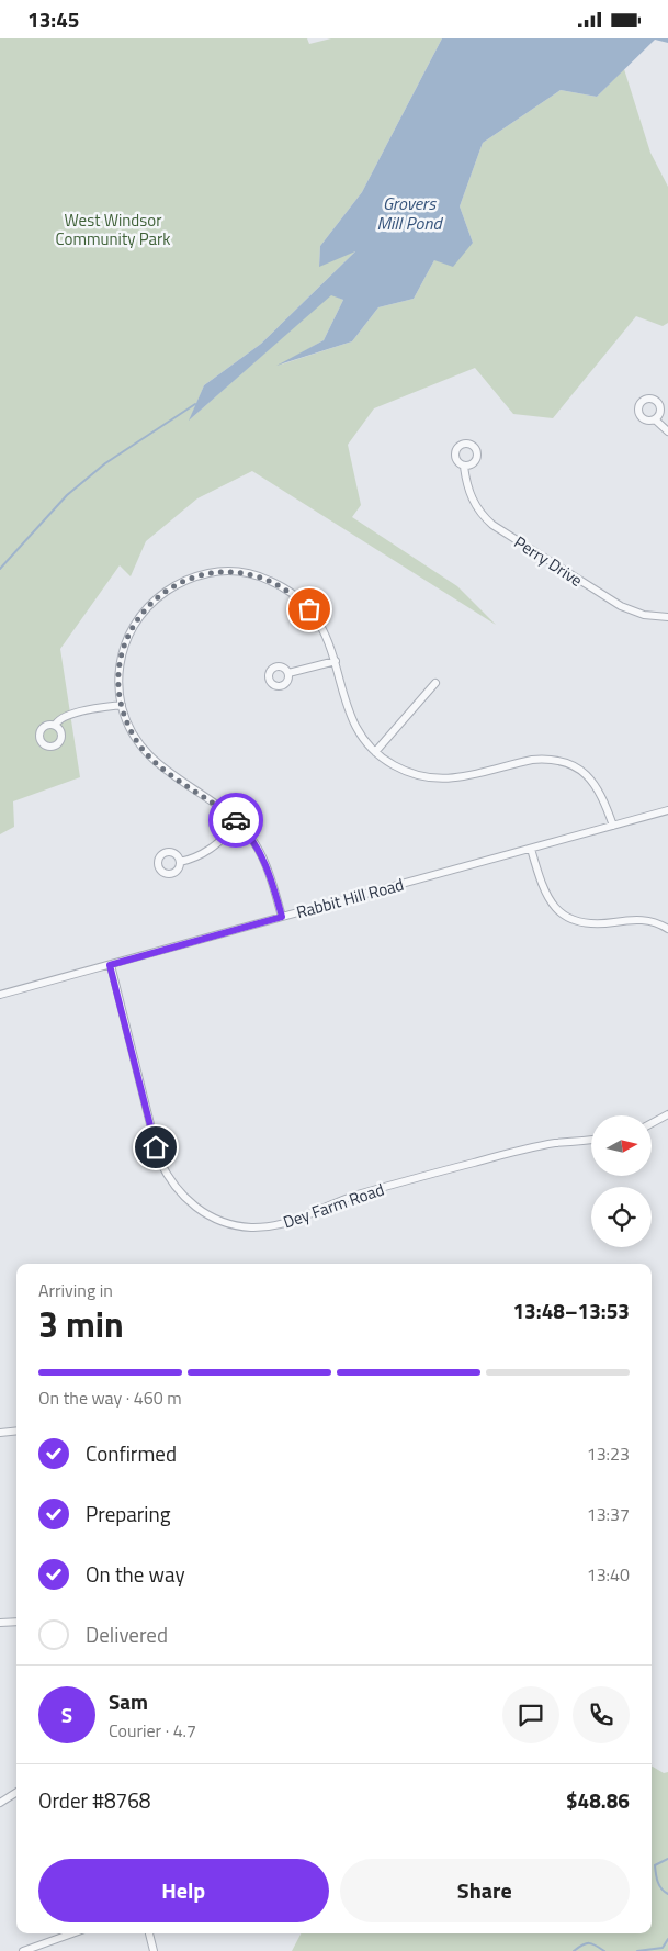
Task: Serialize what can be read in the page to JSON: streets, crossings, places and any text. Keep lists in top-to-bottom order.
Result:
{
  "streets": {
    "street": ["Perry Drive", "Rabbit Hill Road", "Dey Farm Road"]
  },
  "crossings": [
    ["Rabbit Hill Road", "Dey Farm Road"]
  ],
  "water": ["Grovers Mill Pond"],
  "parks": ["West Windsor Community Park"],
  "north": "right",
  "page": {
    "status": "13:45",
    "heading": ["3 min", "Arriving in", "13:48–13:53"],
    "panel": [
      "Sam",
      "Courier · 4.7",
      "Order #8768",
      "$48.86"
    ],
    "bar": "On the way · 460 m",
    "list": [
      ["Confirmed", "13:23"],
      ["Preparing", "13:37"],
      ["On the way", "13:40"],
      "Delivered"
    ],
    "round": "S",
    "buttons": ["Help", "Share"]
  }
}
